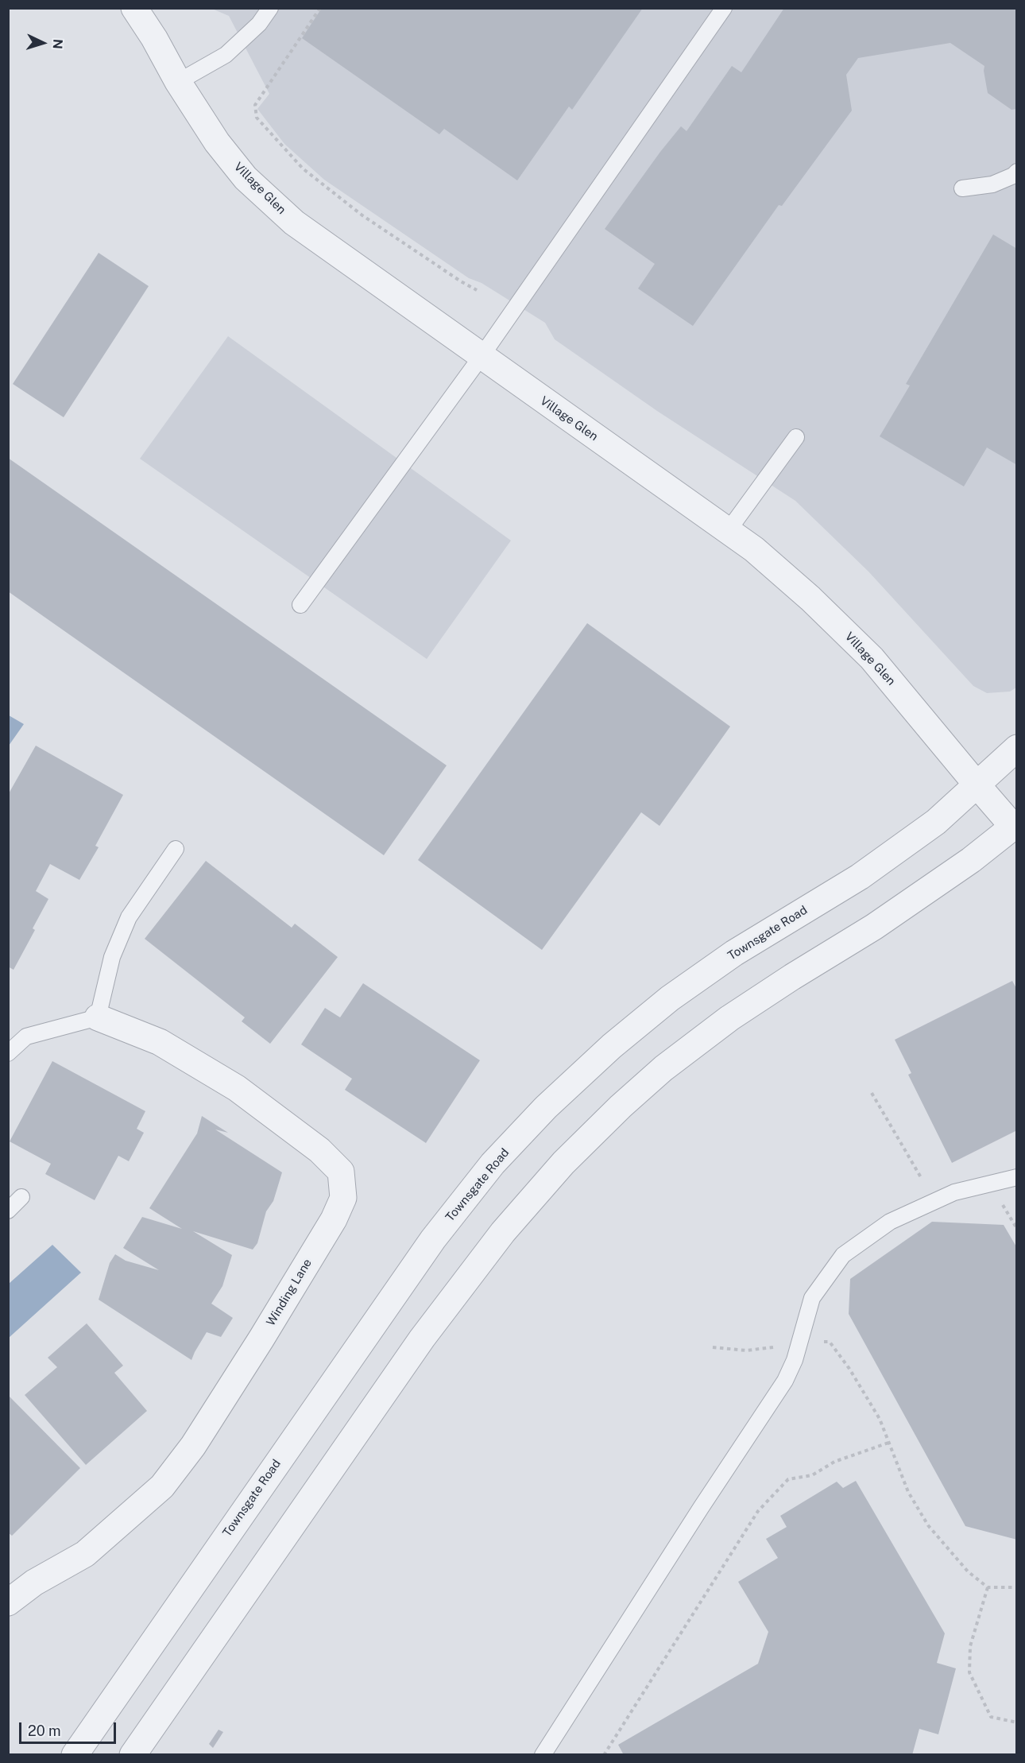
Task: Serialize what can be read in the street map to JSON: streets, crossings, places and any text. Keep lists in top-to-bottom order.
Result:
{
  "streets": {
    "street": ["Village Glen", "Townsgate Road", "Winding Lane"]
  },
  "crossings": [
    ["Village Glen", "Townsgate Road"]
  ],
  "scale_bar": "20 m",
  "north": "right"
}
